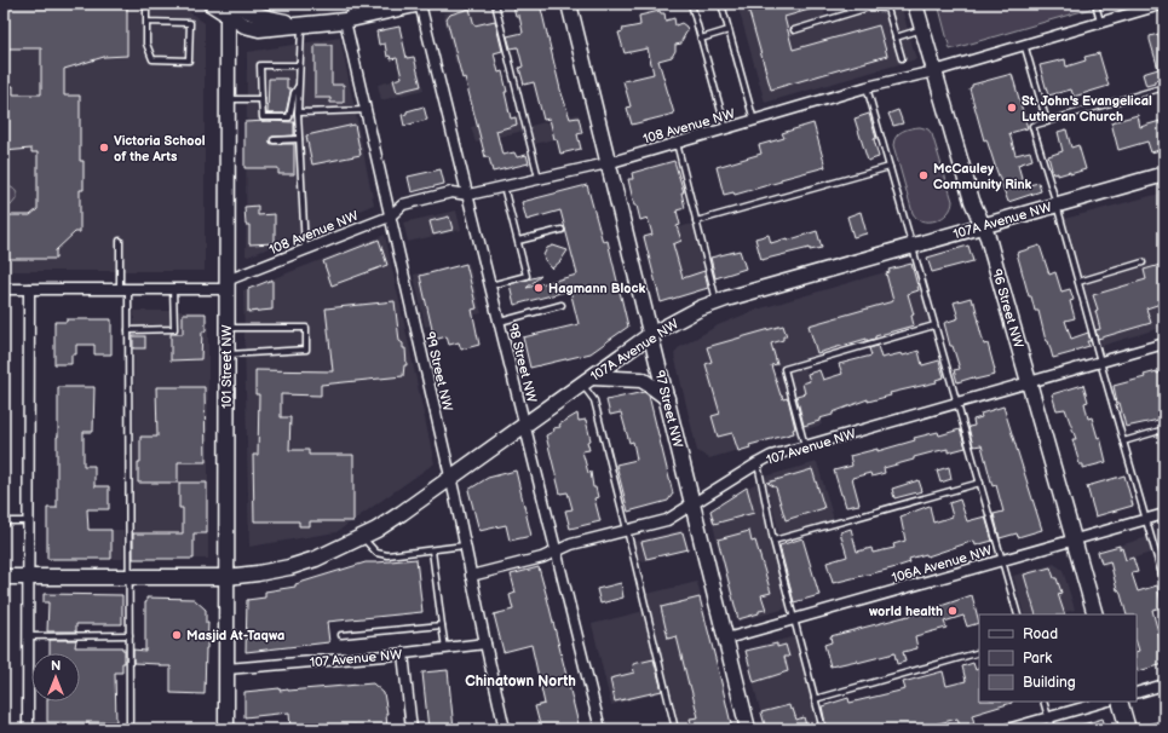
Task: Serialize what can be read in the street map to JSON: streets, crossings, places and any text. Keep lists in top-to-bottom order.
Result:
{
  "streets": {
    "main road": [
      "107A Avenue NW",
      "96 Street NW",
      "101 Street NW",
      "97 Street NW"
    ],
    "street": [
      "108 Avenue NW",
      "98 Street NW",
      "99 Street NW",
      "107 Avenue NW",
      "106A Avenue NW"
    ]
  },
  "crossings": [
    ["108 Avenue NW", "96 Street NW"],
    ["108 Avenue NW", "98 Street NW"],
    ["108 Avenue NW", "101 Street NW"],
    ["108 Avenue NW", "99 Street NW"],
    ["108 Avenue NW", "97 Street NW"],
    ["107A Avenue NW", "96 Street NW"],
    ["107A Avenue NW", "98 Street NW"],
    ["107A Avenue NW", "101 Street NW"],
    ["107A Avenue NW", "99 Street NW"],
    ["107A Avenue NW", "97 Street NW"],
    ["96 Street NW", "107 Avenue NW"],
    ["96 Street NW", "106A Avenue NW"],
    ["98 Street NW", "107 Avenue NW"],
    ["101 Street NW", "107 Avenue NW"],
    ["99 Street NW", "107 Avenue NW"],
    ["97 Street NW", "107 Avenue NW"],
    ["97 Street NW", "106A Avenue NW"]
  ],
  "districts": ["Chinatown North"],
  "places": [
    "St. John's Evangelical Lutheran Church",
    "Victoria School of the Arts",
    "McCauley Community Rink",
    "Hagmann Block",
    "world health",
    "Masjid At-Taqwa"
  ],
  "legend": ["Road", "Park", "Building"],
  "north": "top"
}
